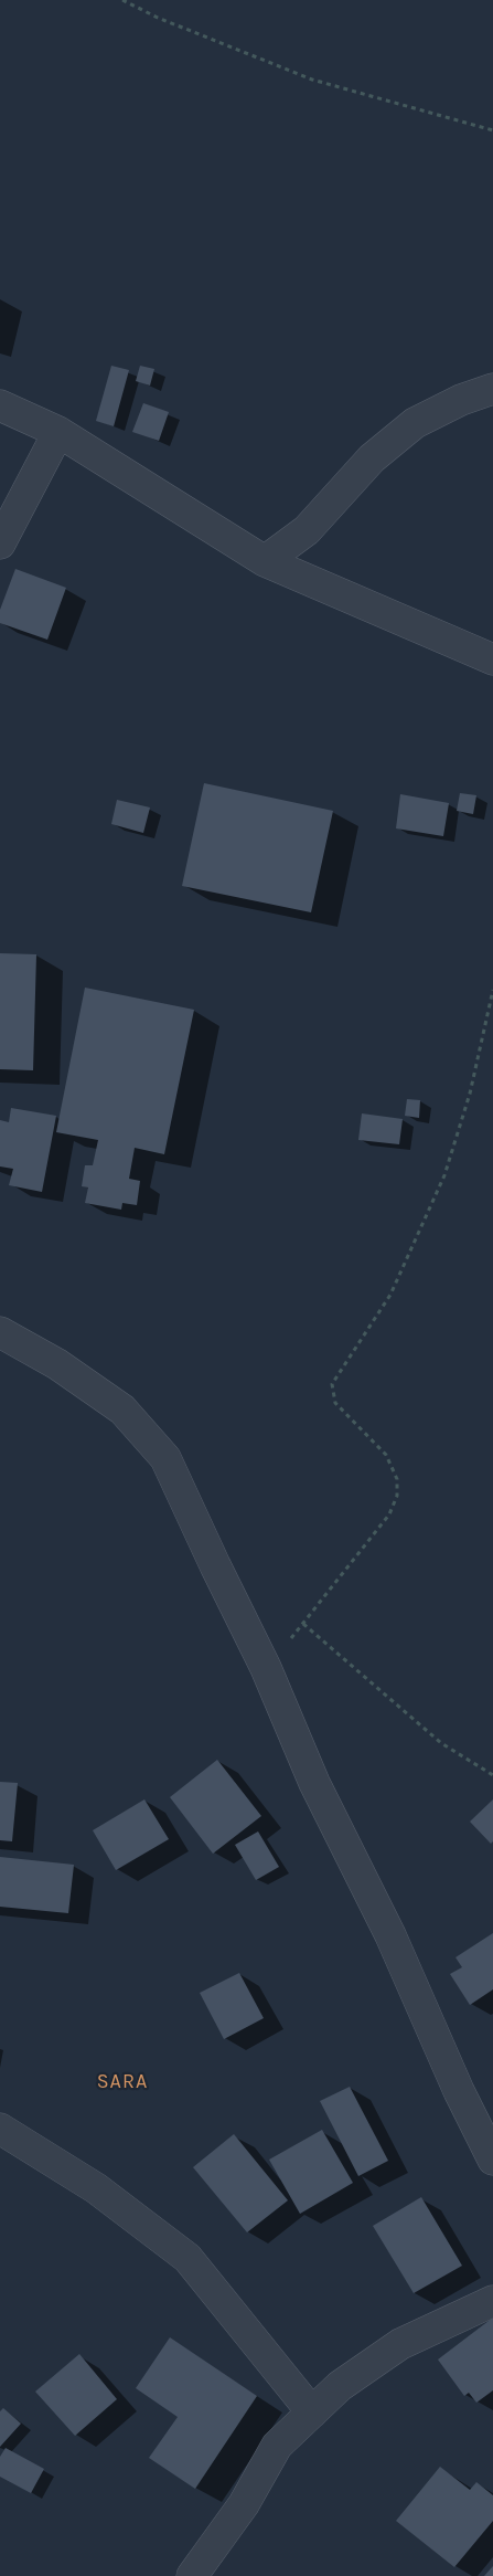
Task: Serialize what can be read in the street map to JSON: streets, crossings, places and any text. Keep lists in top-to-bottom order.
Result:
{
  "districts": ["SARA"]
}
